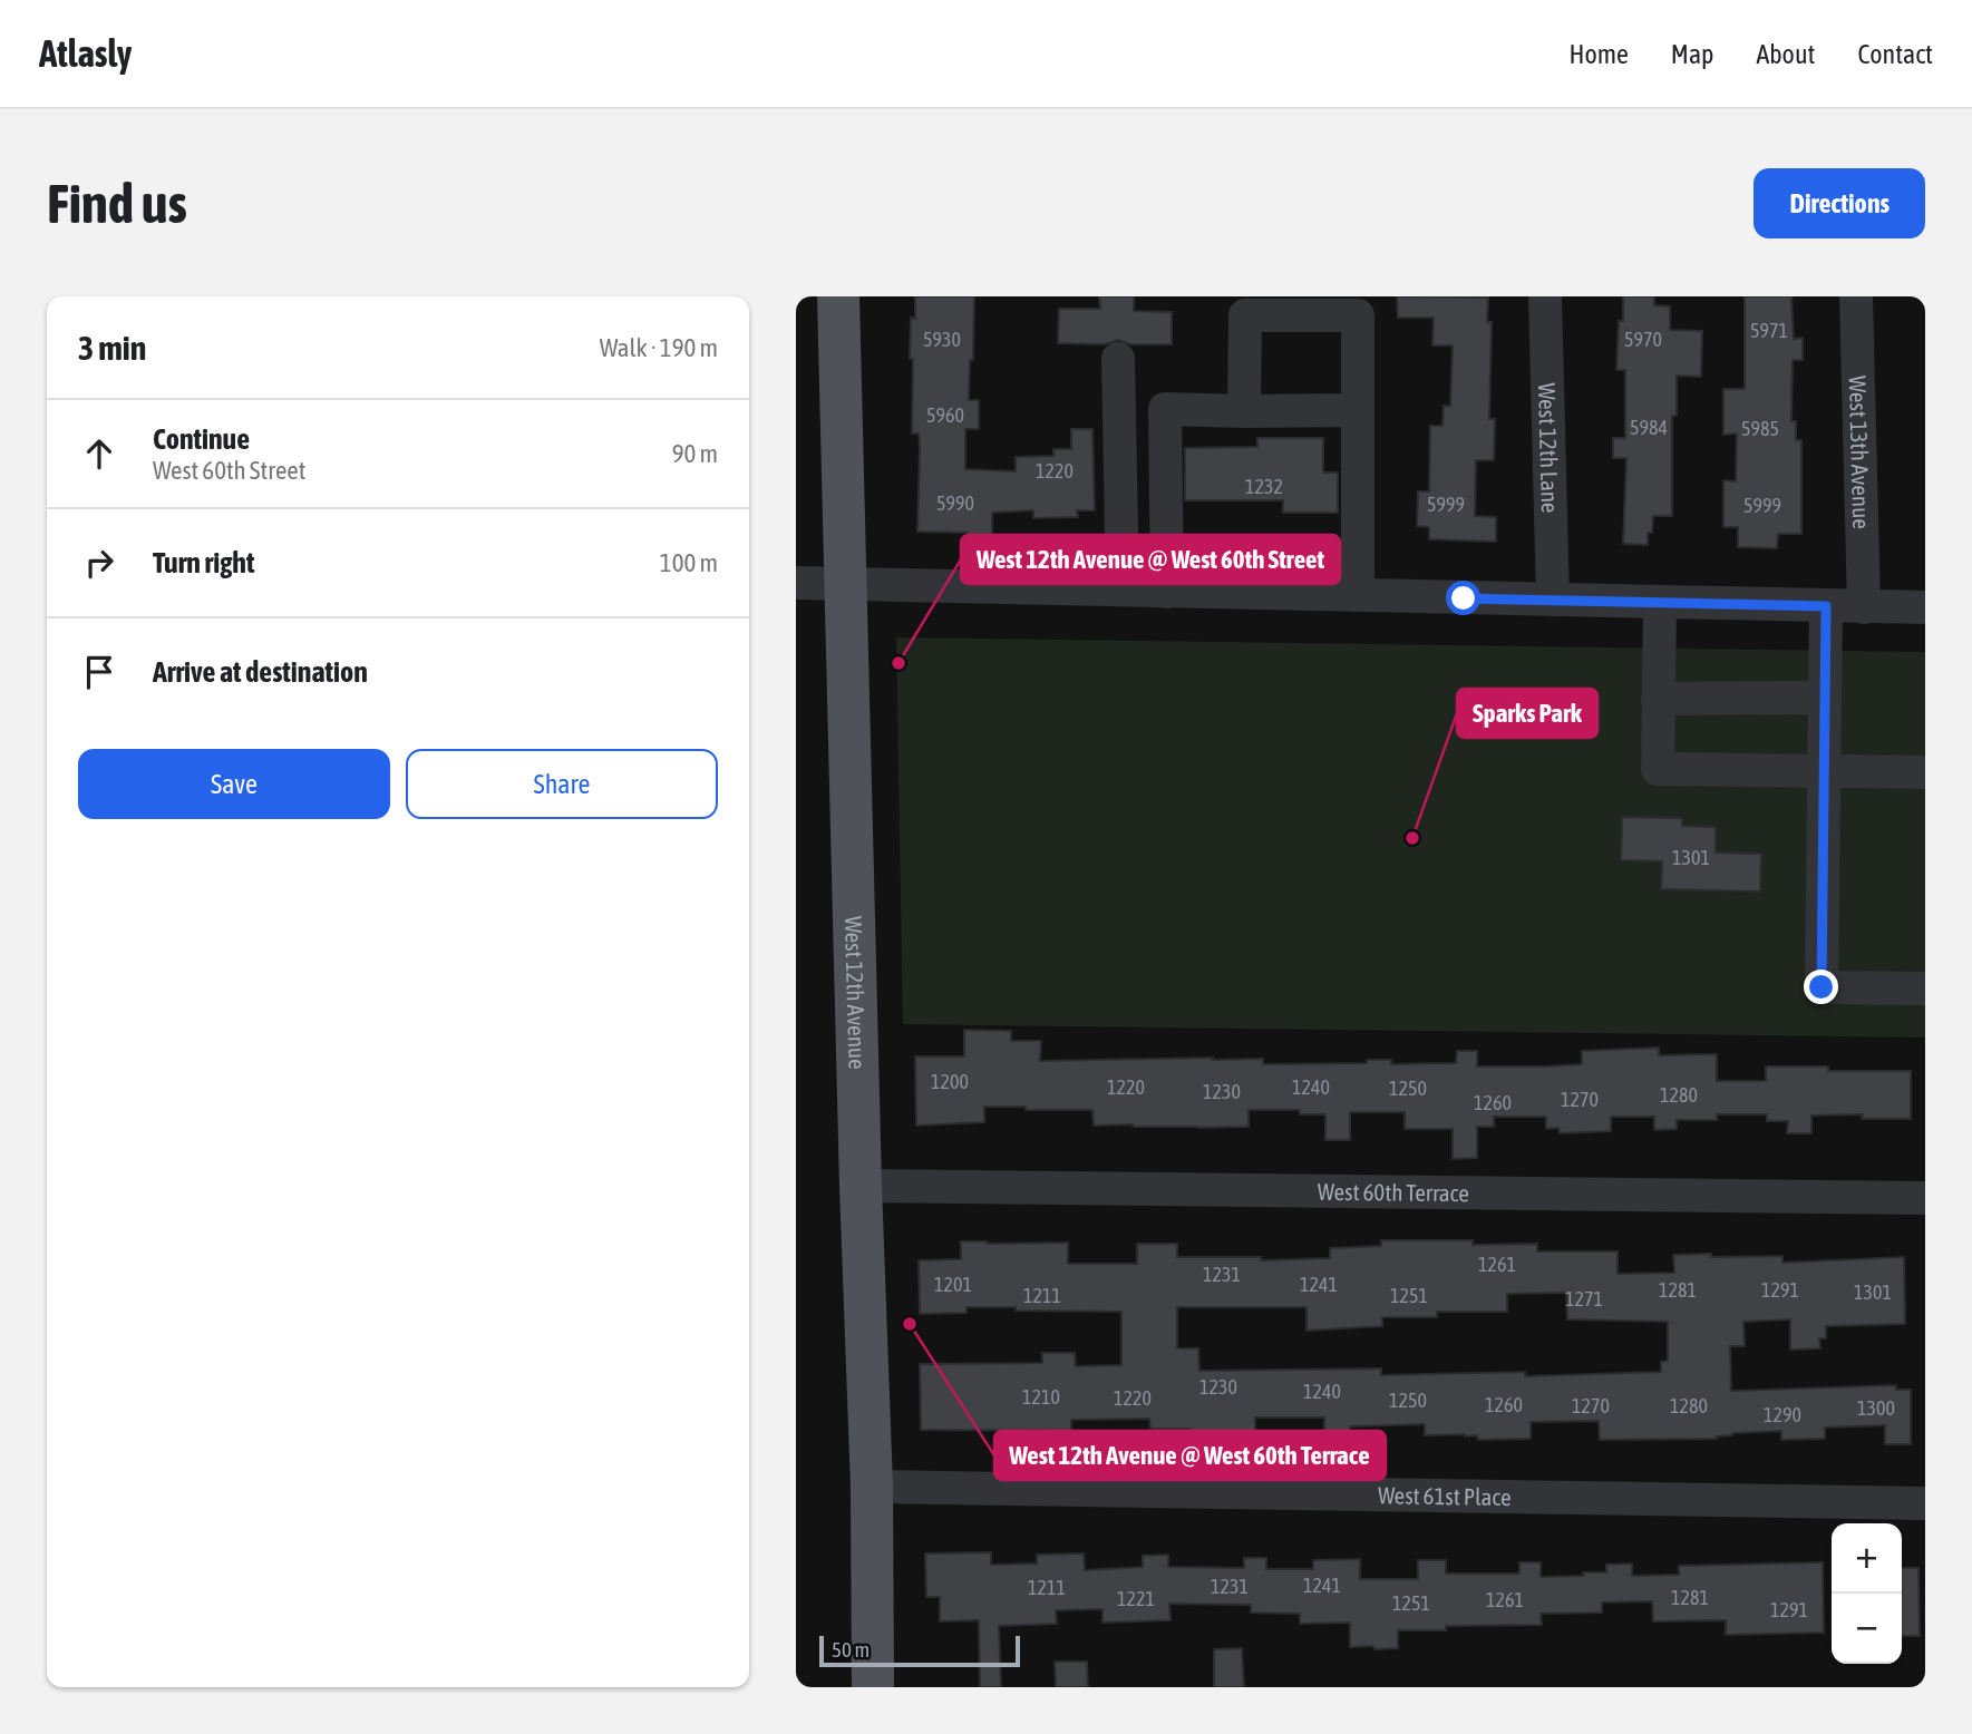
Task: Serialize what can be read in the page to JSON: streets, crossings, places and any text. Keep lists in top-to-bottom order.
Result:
{
  "streets": {
    "main road": ["West 12th Avenue"],
    "street": [
      "West 12th Lane",
      "West 13th Avenue",
      "West 60th Terrace",
      "West 61st Place"
    ]
  },
  "crossings": [
    ["West 12th Avenue", "West 60th Terrace"],
    ["West 12th Avenue", "West 61st Place"]
  ],
  "places": ["West 12th Avenue @ West 60th Street", "Sparks Park", "West 12th Avenue @ West 60th Terrace"],
  "house_numbers": [
    "5971",
    "5930",
    "5970",
    "5960",
    "5984",
    "5985",
    "1220",
    "1232",
    "5990",
    "5999",
    "5999",
    "1301",
    "1200",
    "1220",
    "1240",
    "1250",
    "1230",
    "1280",
    "1270",
    "1260",
    "1261",
    "1231",
    "1201",
    "1241",
    "1281",
    "1291",
    "1301",
    "1211",
    "1251",
    "1271",
    "1230",
    "1240",
    "1210",
    "1220",
    "1250",
    "1260",
    "1270",
    "1280",
    "1300",
    "1290",
    "1241",
    "1231",
    "1211",
    "1281",
    "1221",
    "1261",
    "1251",
    "1291"
  ],
  "scale_bar": "50 m",
  "page": {
    "header": "Atlasly",
    "nav": [
      "Home",
      "Map",
      "About",
      "Contact"
    ],
    "buttons": [
      "Directions",
      ["Save", "Share"]
    ],
    "title": "Find us",
    "heading": ["3 min", "Walk · 190 m"],
    "list": [
      ["Continue", "West 60th Street", "90 m"],
      ["Turn right", "100 m"],
      "Arrive at destination"
    ],
    "map_buttons": ["+", "−"],
    "scale": "50 m"
  }
}
